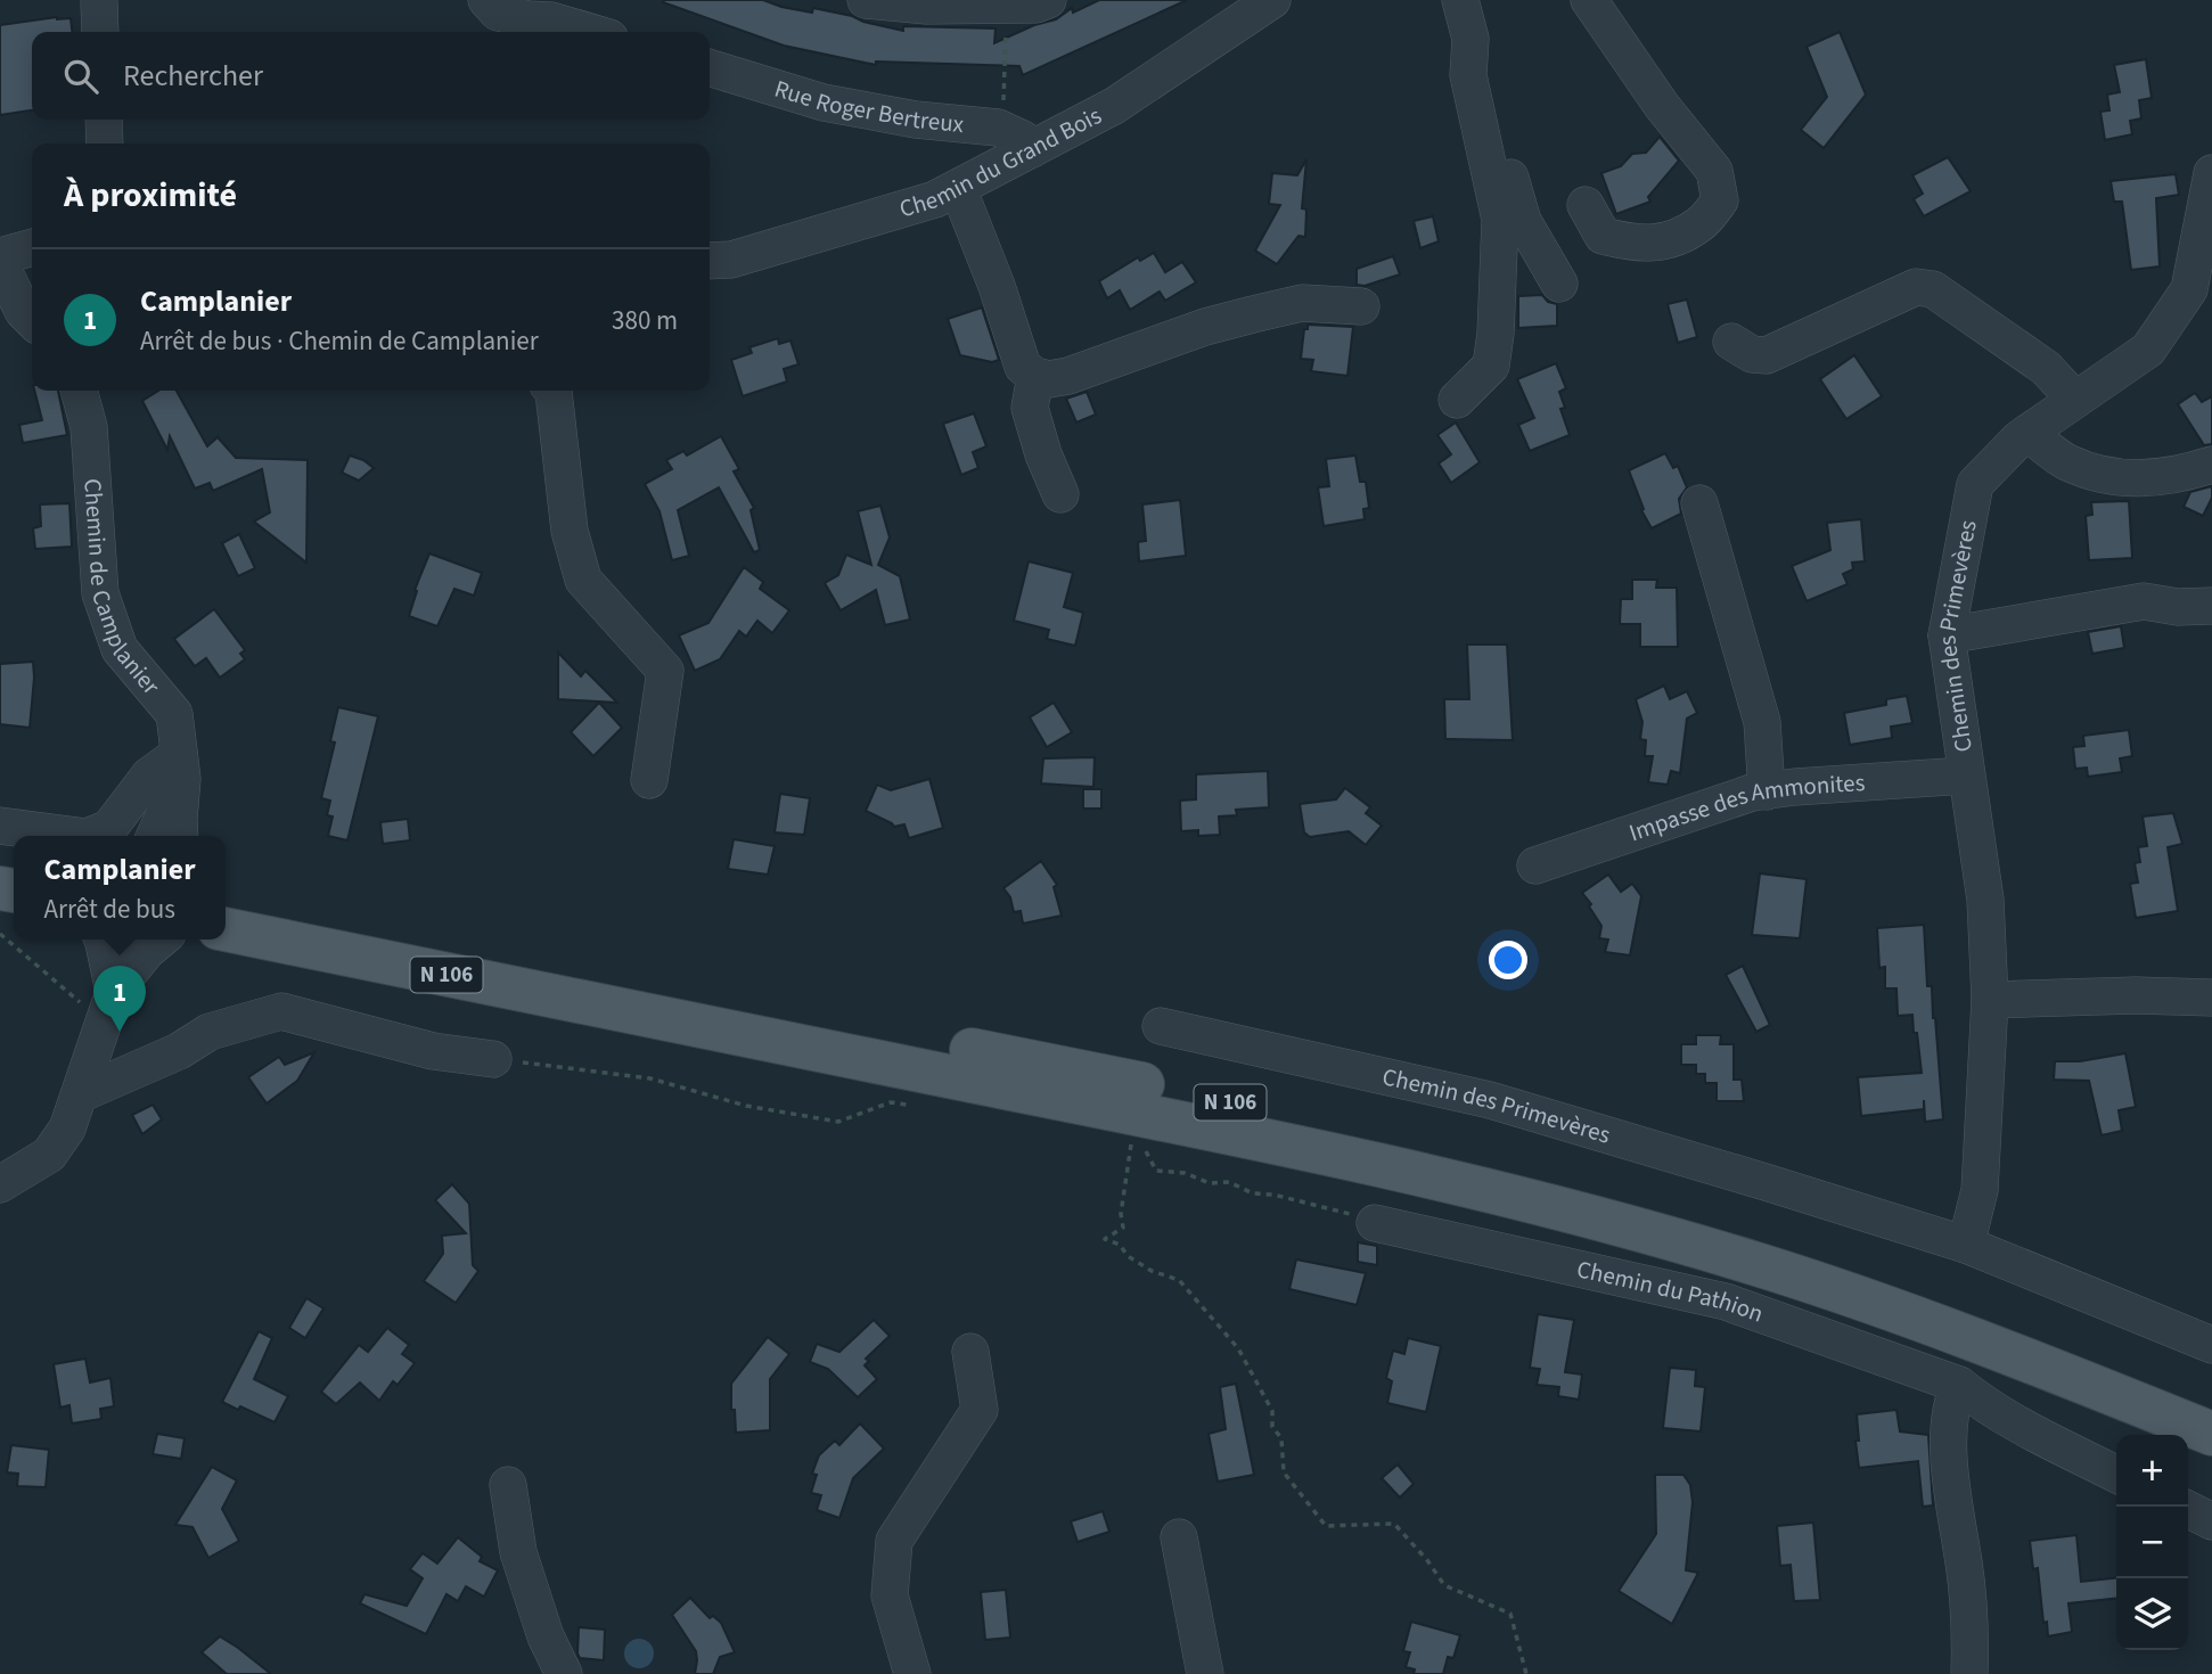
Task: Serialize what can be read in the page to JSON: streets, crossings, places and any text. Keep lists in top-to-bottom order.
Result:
{
  "streets": {
    "main road": ["N 106"],
    "street": [
      "Rue Roger Bertreux",
      "Chemin du Grand Bois",
      "Chemin de Camplanier",
      "Chemin des Primevères",
      "Impasse des Ammonites",
      "Chemin du Pathion"
    ]
  },
  "crossings": [
    ["Rue Roger Bertreux", "Chemin du Grand Bois"],
    ["Chemin des Primevères", "Impasse des Ammonites"]
  ],
  "page": {
    "search": "Rechercher",
    "heading": "À proximité",
    "list": [
      {
        "mark": "1",
        "name": "Camplanier",
        "note": "Arrêt de bus · Chemin de Camplanier",
        "value": "380 m"
      }
    ],
    "popup": ["Camplanier", "Arrêt de bus"],
    "pins": "1",
    "map_buttons": ["+", "−"]
  }
}
